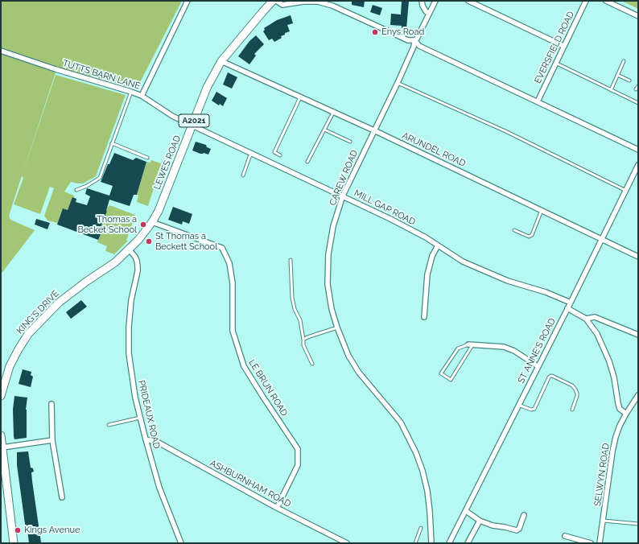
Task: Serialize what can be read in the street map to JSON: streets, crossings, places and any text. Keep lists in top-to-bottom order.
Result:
{
  "streets": {
    "main road": ["A2021", "LEWES ROAD", "KING'S DRIVE"],
    "street": [
      "EVERSFIELD ROAD",
      "TUTTS BARN LANE",
      "ARUNDEL ROAD",
      "CAREW ROAD",
      "MILL GAP ROAD",
      "ST ANNE'S ROAD",
      "LE BRUN ROAD",
      "PRIDEAUX ROAD",
      "SELWYN ROAD",
      "ASHBURNHAM ROAD"
    ]
  },
  "crossings": [
    ["TUTTS BARN LANE", "LEWES ROAD"],
    ["TUTTS BARN LANE", "MILL GAP ROAD"],
    ["ARUNDEL ROAD", "LEWES ROAD"],
    ["ARUNDEL ROAD", "CAREW ROAD"],
    ["ARUNDEL ROAD", "ST ANNE'S ROAD"],
    ["LEWES ROAD", "MILL GAP ROAD"],
    ["LEWES ROAD", "KING'S DRIVE"],
    ["LEWES ROAD", "LE BRUN ROAD"],
    ["LEWES ROAD", "PRIDEAUX ROAD"],
    ["CAREW ROAD", "MILL GAP ROAD"],
    ["MILL GAP ROAD", "ST ANNE'S ROAD"],
    ["KING'S DRIVE", "PRIDEAUX ROAD"],
    ["LE BRUN ROAD", "ASHBURNHAM ROAD"],
    ["PRIDEAUX ROAD", "ASHBURNHAM ROAD"]
  ],
  "places": [
    "Enys Road",
    "Thomas a Becket School",
    "St Thomas a Beckett School",
    "Kings Avenue"
  ]
}
